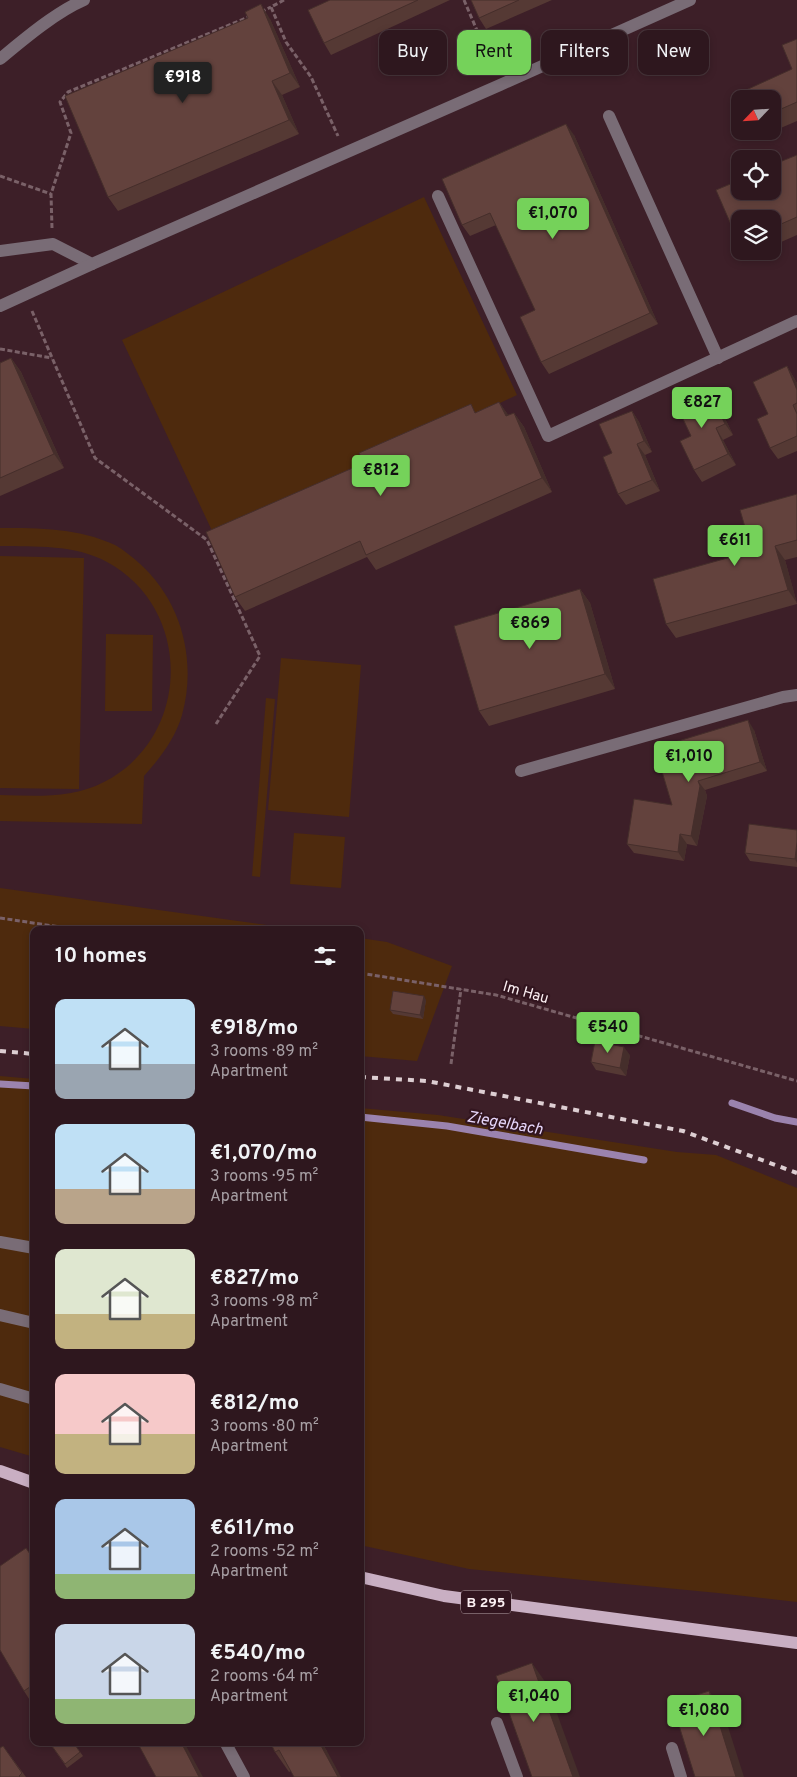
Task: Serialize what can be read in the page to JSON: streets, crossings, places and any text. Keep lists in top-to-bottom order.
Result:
{
  "streets": {
    "main road": ["B 295"],
    "path": ["Im Hau"]
  },
  "water": ["Ziegelbach"],
  "north": "bottom left",
  "page": {
    "chip": [
      "Buy",
      "Rent",
      "Filters",
      "New"
    ],
    "price": [
      "€918",
      "€1,070",
      "€827",
      "€812",
      "€611",
      "€869",
      "€1,010",
      "€540",
      "€1,040",
      "€1,080"
    ],
    "heading": "10 homes",
    "list": [
      {
        "name": "€918/mo",
        "note": "3 rooms · 89 m² · Apartment"
      },
      {
        "name": "€1,070/mo",
        "note": "3 rooms · 95 m² · Apartment"
      },
      {
        "name": "€827/mo",
        "note": "3 rooms · 98 m² · Apartment"
      },
      {
        "name": "€812/mo",
        "note": "3 rooms · 80 m² · Apartment"
      },
      {
        "name": "€611/mo",
        "note": "2 rooms · 52 m² · Apartment"
      },
      {
        "name": "€540/mo",
        "note": "2 rooms · 64 m² · Apartment"
      }
    ]
  }
}
